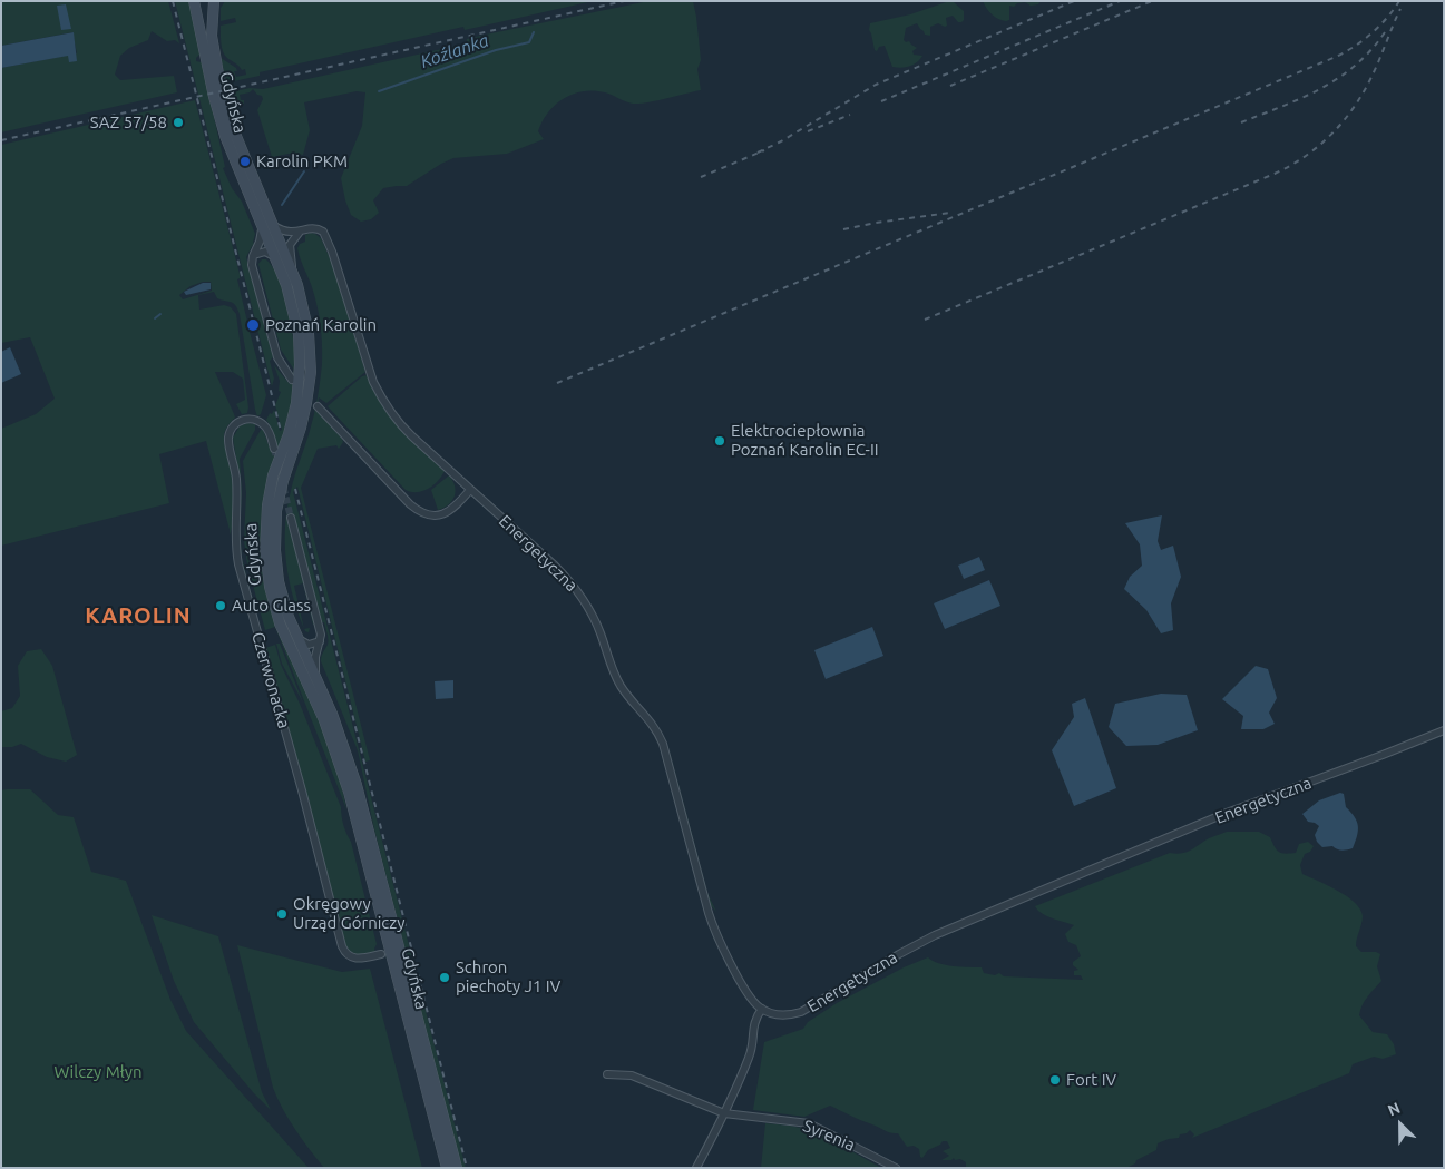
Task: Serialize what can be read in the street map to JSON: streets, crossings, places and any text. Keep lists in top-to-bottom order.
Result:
{
  "streets": {
    "main road": ["Gdyńska"],
    "street": ["Energetyczna", "Czerwonacka", "Syrenia"]
  },
  "crossings": [
    ["Gdyńska", "Energetyczna"]
  ],
  "districts": ["KAROLIN"],
  "water": ["Koźlanka"],
  "parks": ["Wilczy Młyn"],
  "places": [
    "SAZ 57/58",
    "Karolin PKM",
    "Poznań Karolin",
    "Elektrociepłownia Poznań Karolin EC-II",
    "Auto Glass",
    "Okręgowy Urząd Górniczy",
    "Schron piechoty J1 IV",
    "Fort IV"
  ],
  "north": "top left"
}
